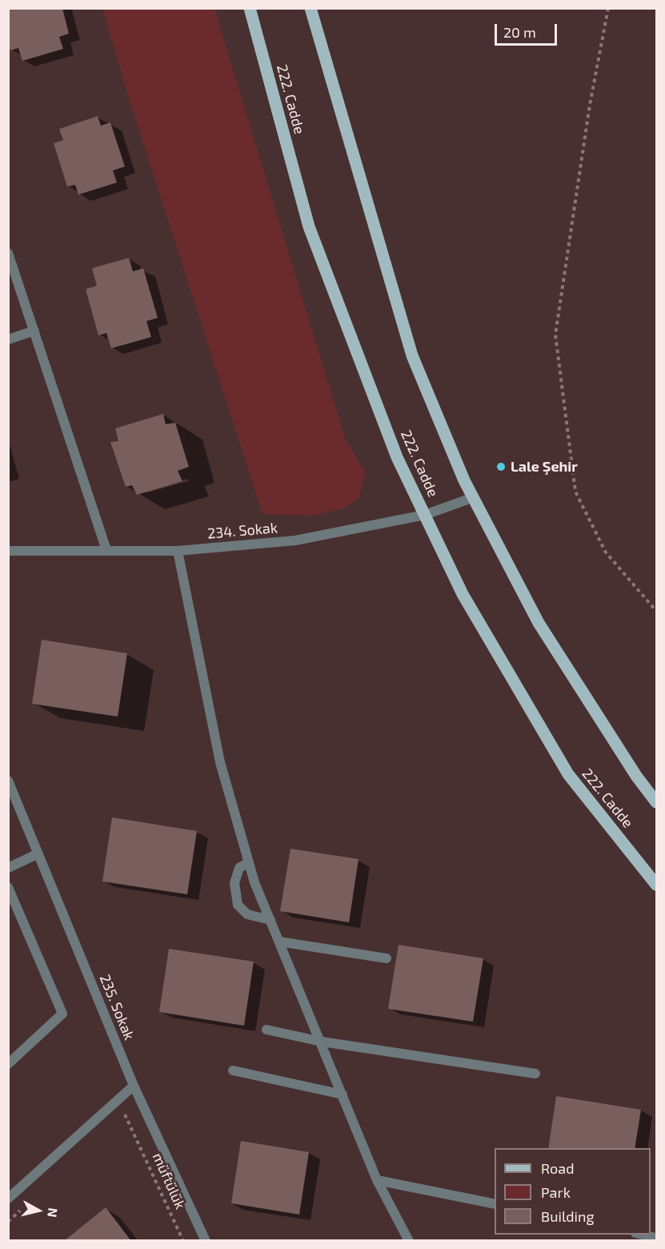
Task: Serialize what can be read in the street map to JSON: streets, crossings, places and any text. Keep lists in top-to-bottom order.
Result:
{
  "streets": {
    "main road": ["222. Cadde"],
    "street": ["234. Sokak", "235. Sokak"],
    "path": ["müftülük"]
  },
  "crossings": [
    ["222. Cadde", "234. Sokak"]
  ],
  "places": ["Lale Şehir"],
  "legend": ["Road", "Park", "Building"],
  "scale_bar": "20 m",
  "north": "right"
}
